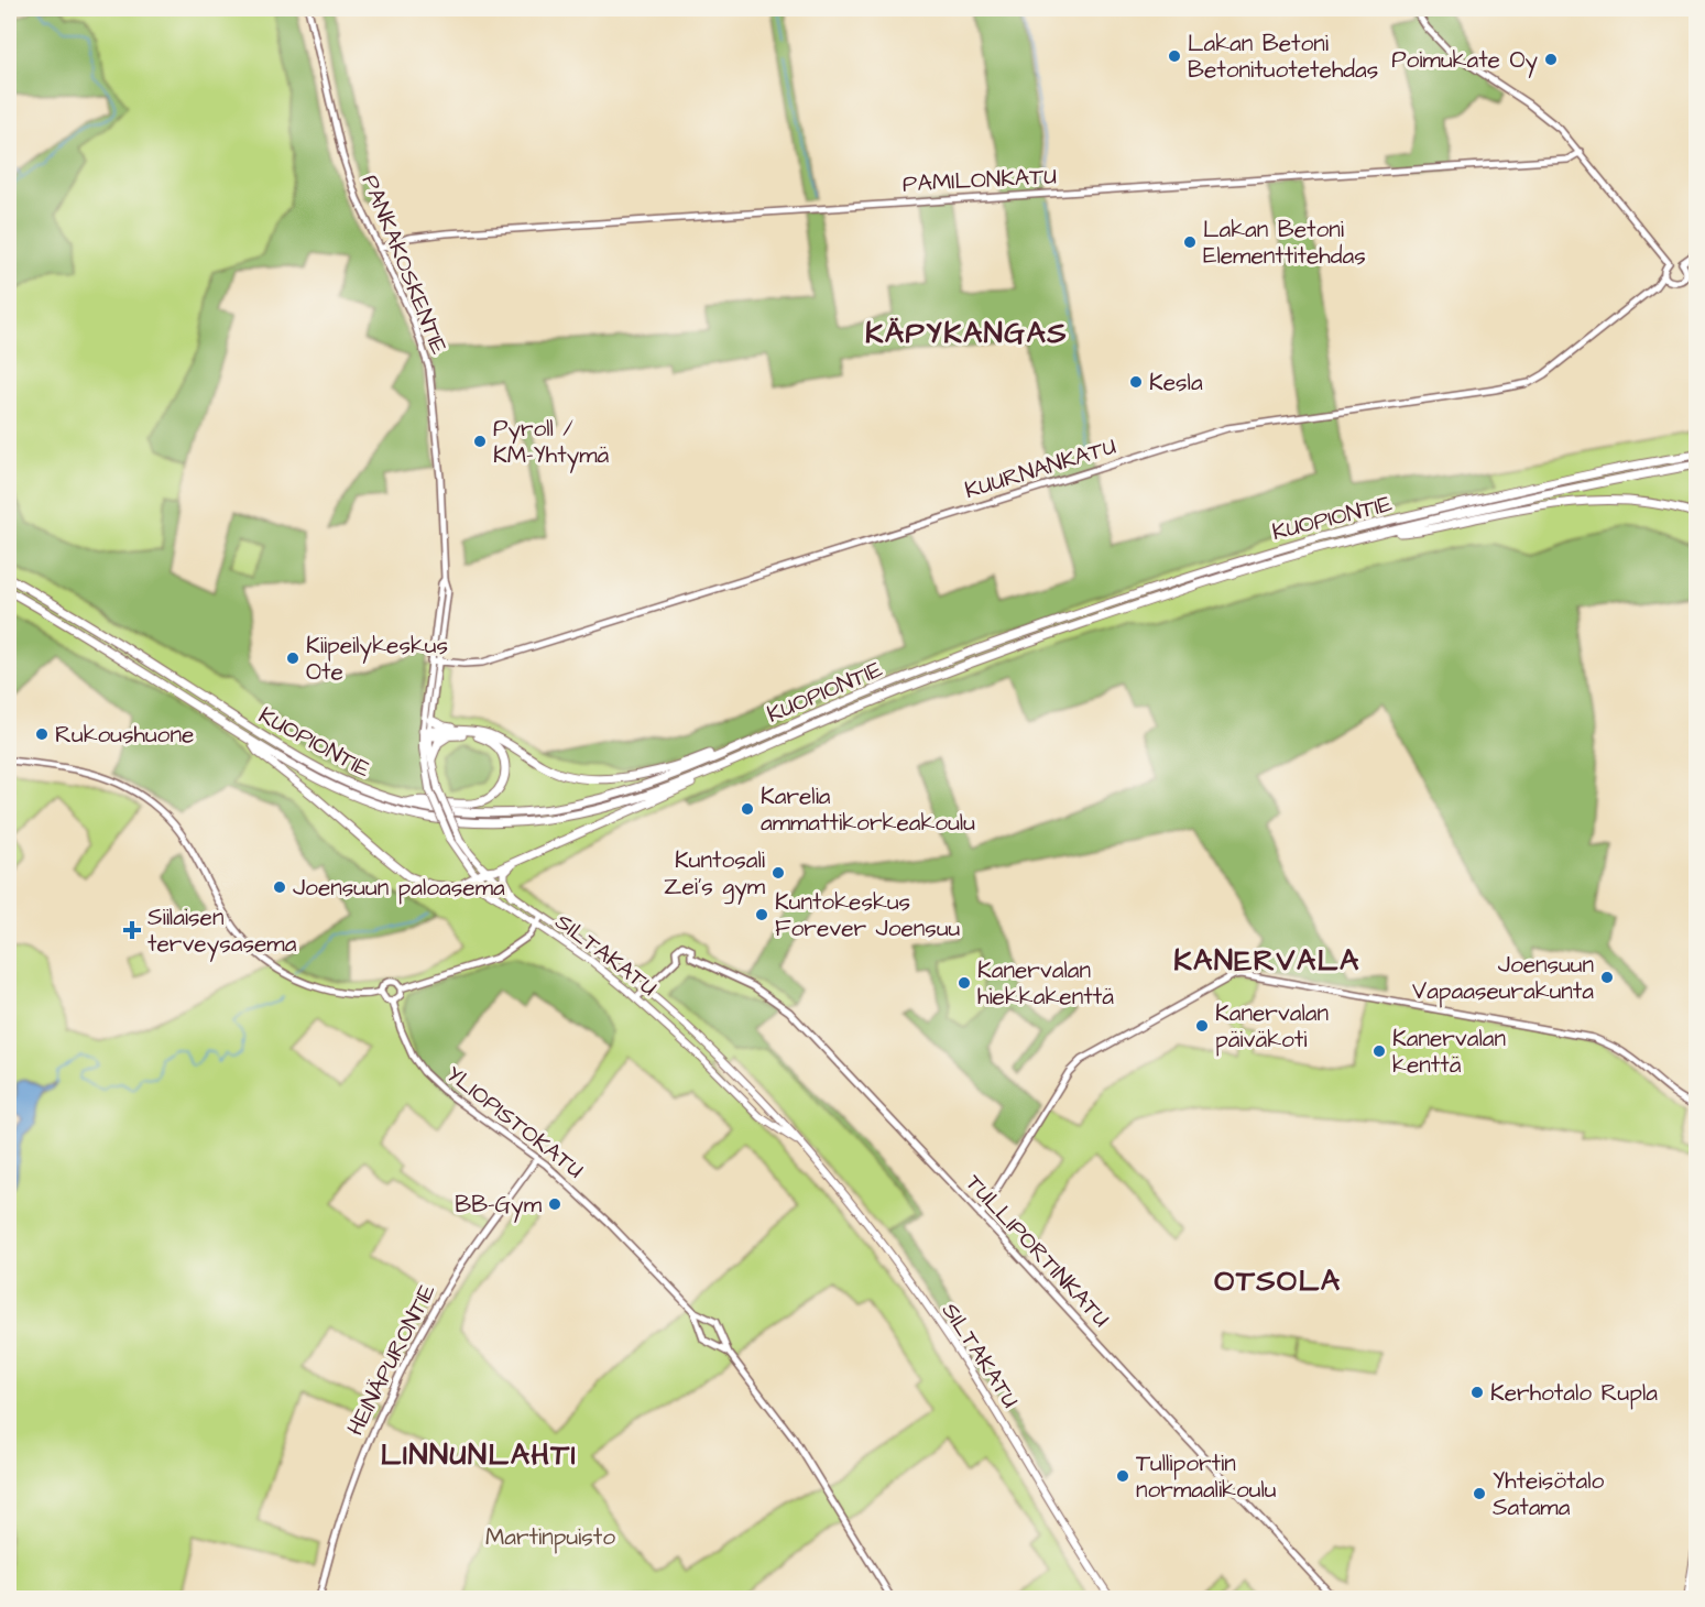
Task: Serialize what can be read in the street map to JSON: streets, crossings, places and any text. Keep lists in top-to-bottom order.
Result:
{
  "streets": {
    "highway": ["KUOPIONTIE"],
    "main road": ["PANKAKOSKENTIE", "SILTAKATU"],
    "street": [
      "PAMILONKATU",
      "KUURNANKATU",
      "YLIOPISTOKATU",
      "TULLIPORTINKATU",
      "HEINÄPURONTIE"
    ]
  },
  "crossings": [
    ["PAMILONKATU", "PANKAKOSKENTIE"],
    ["PANKAKOSKENTIE", "KUURNANKATU"],
    ["PANKAKOSKENTIE", "SILTAKATU"],
    ["YLIOPISTOKATU", "HEINÄPURONTIE"]
  ],
  "districts": [
    "KÄPYKANGAS",
    "KANERVALA",
    "OTSOLA",
    "LINNUNLAHTI"
  ],
  "parks": ["Martinpuisto"],
  "places": {
    "other": [
      "Lakan Betoni Betonituotetehdas",
      "Poimukate Oy",
      "Lakan Betoni Elementtitehdas",
      "Kesla",
      "Pyroll / KM-Yhtymä",
      "Kiipeilykeskus Ote",
      "Rukoushuone",
      "Karelia ammattikorkeakoulu",
      "Kuntosali Zei's gym",
      "Joensuun paloasema",
      "Kuntokeskus Forever Joensuu",
      "Joensuun Vapaaseurakunta",
      "Kanervalan hiekkakenttä",
      "Kanervalan päiväkoti",
      "Kanervalan kenttä",
      "BB-Gym",
      "Kerhotalo Rupla",
      "Tulliportin normaalikoulu",
      "Yhteisötalo Satama"
    ],
    "health": ["Siilaisen terveysasema"]
  }
}
